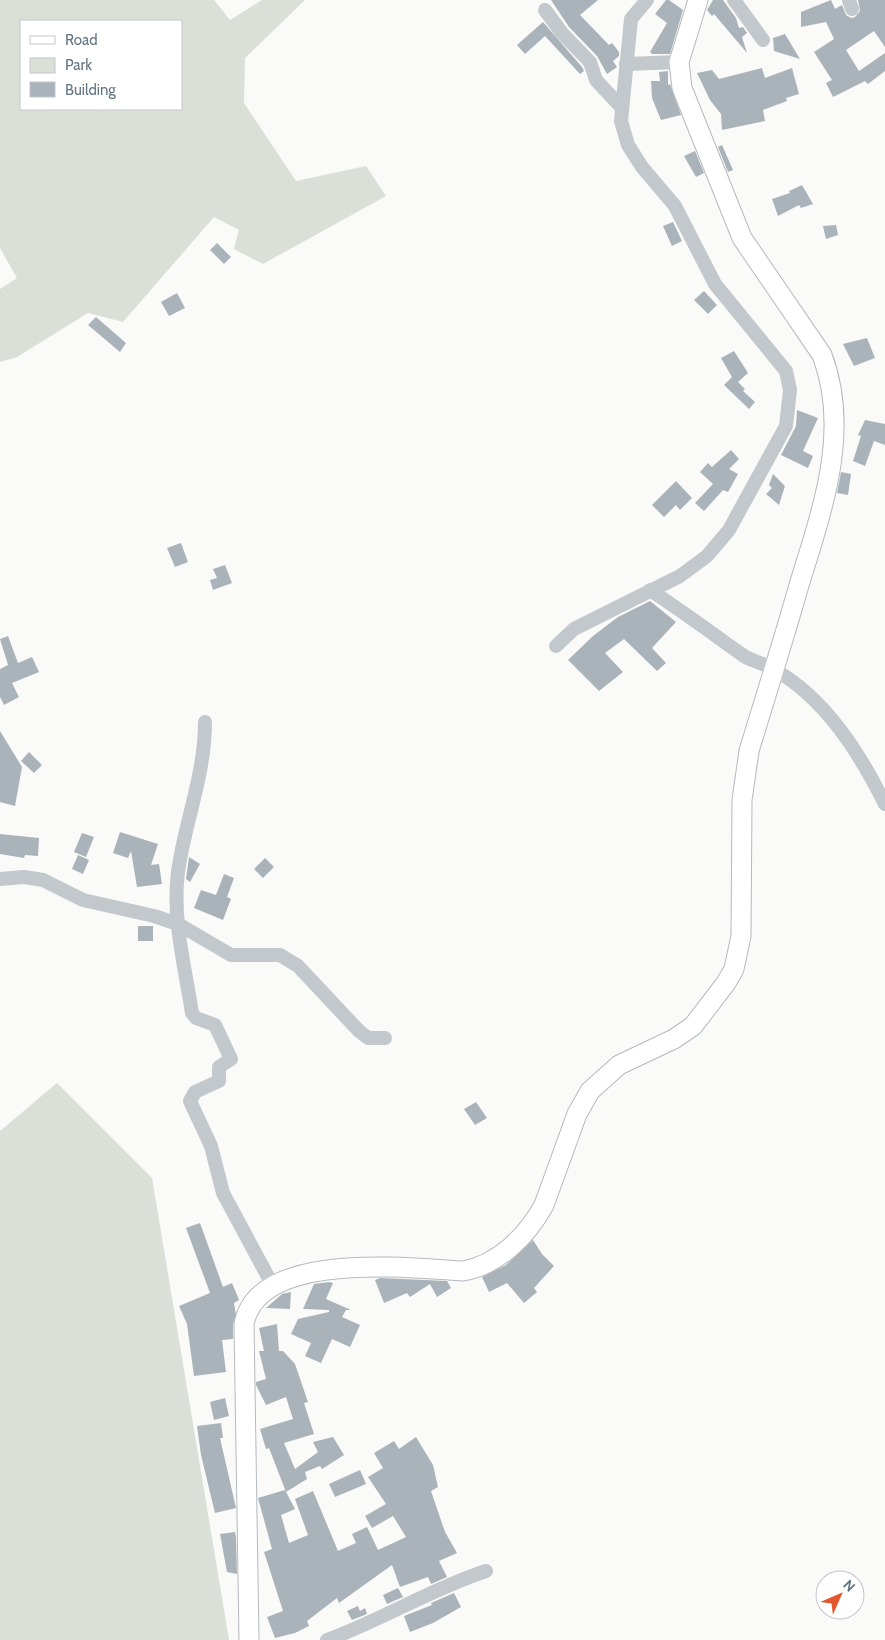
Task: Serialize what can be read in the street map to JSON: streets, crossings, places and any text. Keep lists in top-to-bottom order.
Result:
{
  "legend": ["Road", "Park", "Building"],
  "north": "top right"
}
